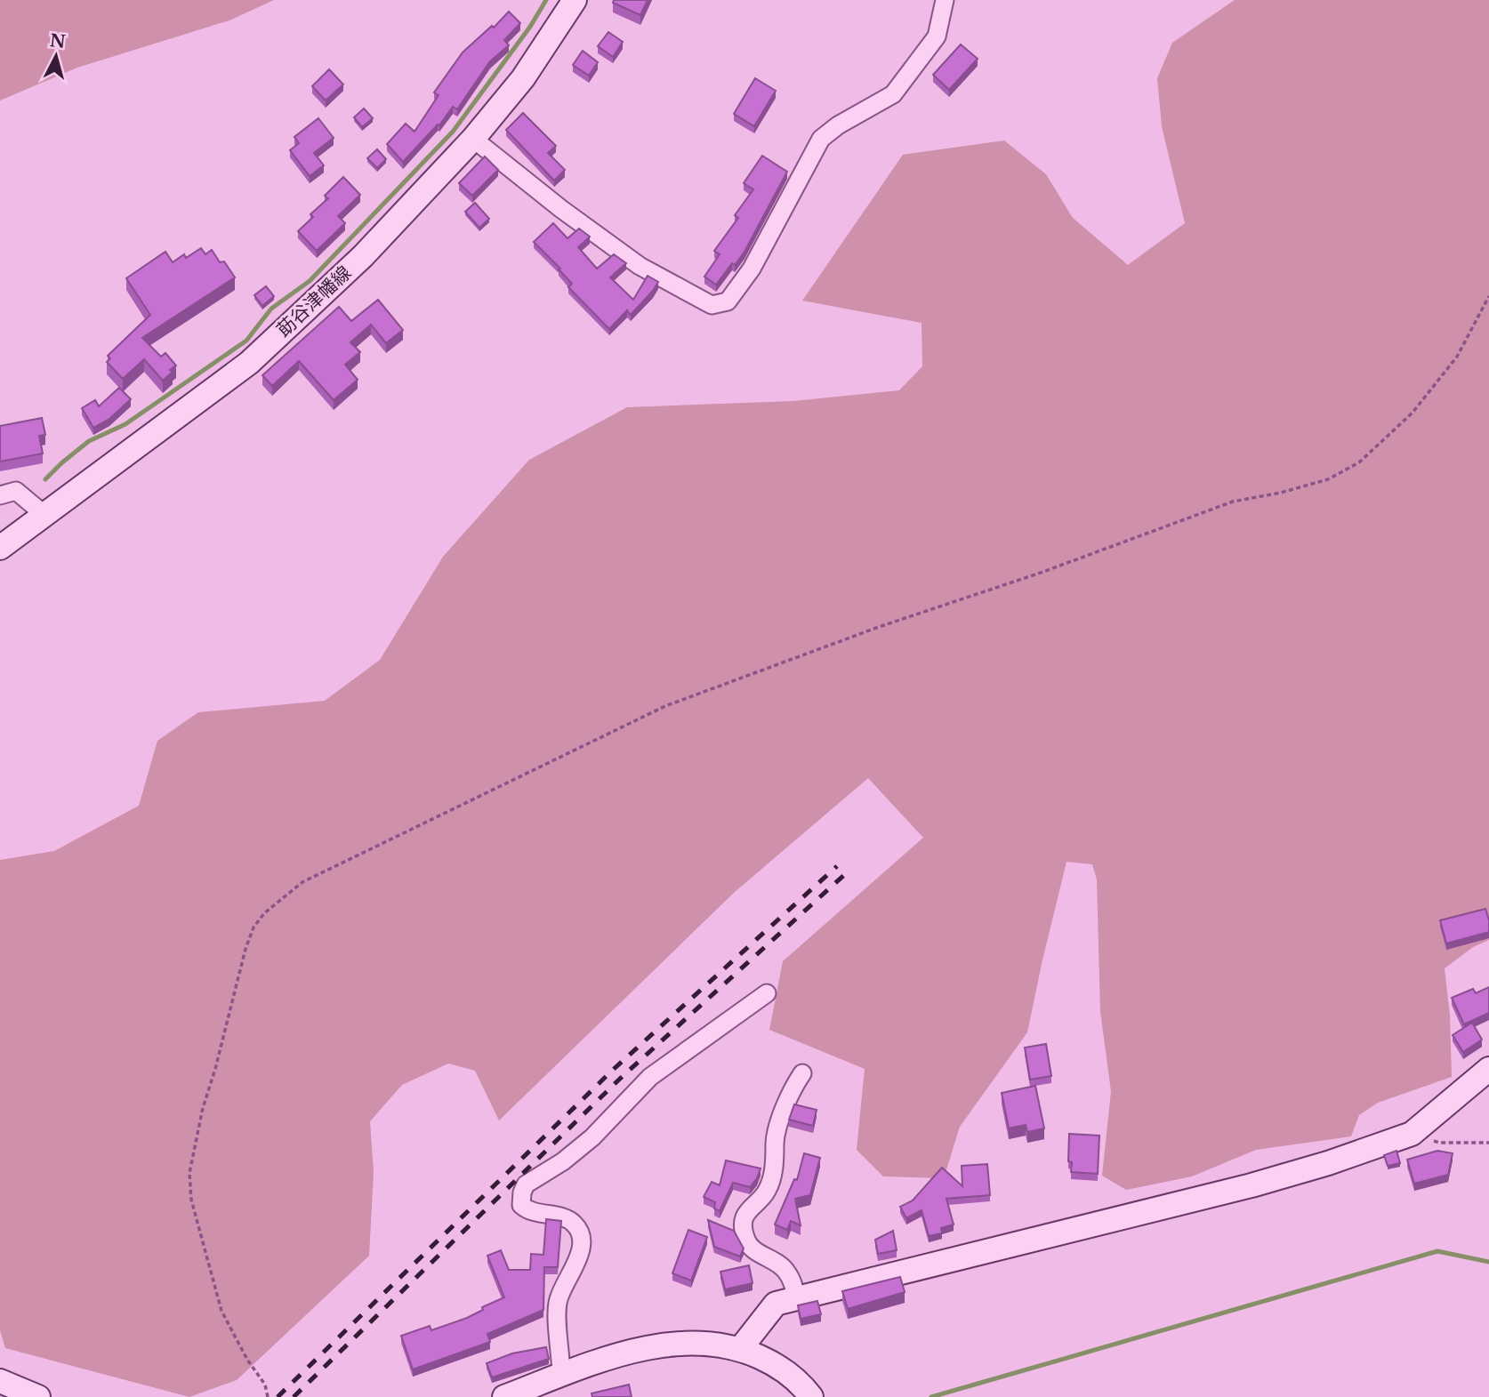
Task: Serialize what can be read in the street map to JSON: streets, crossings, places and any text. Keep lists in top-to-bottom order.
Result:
{
  "streets": {
    "street": ["莇谷津幡線"]
  },
  "north": "top"
}
